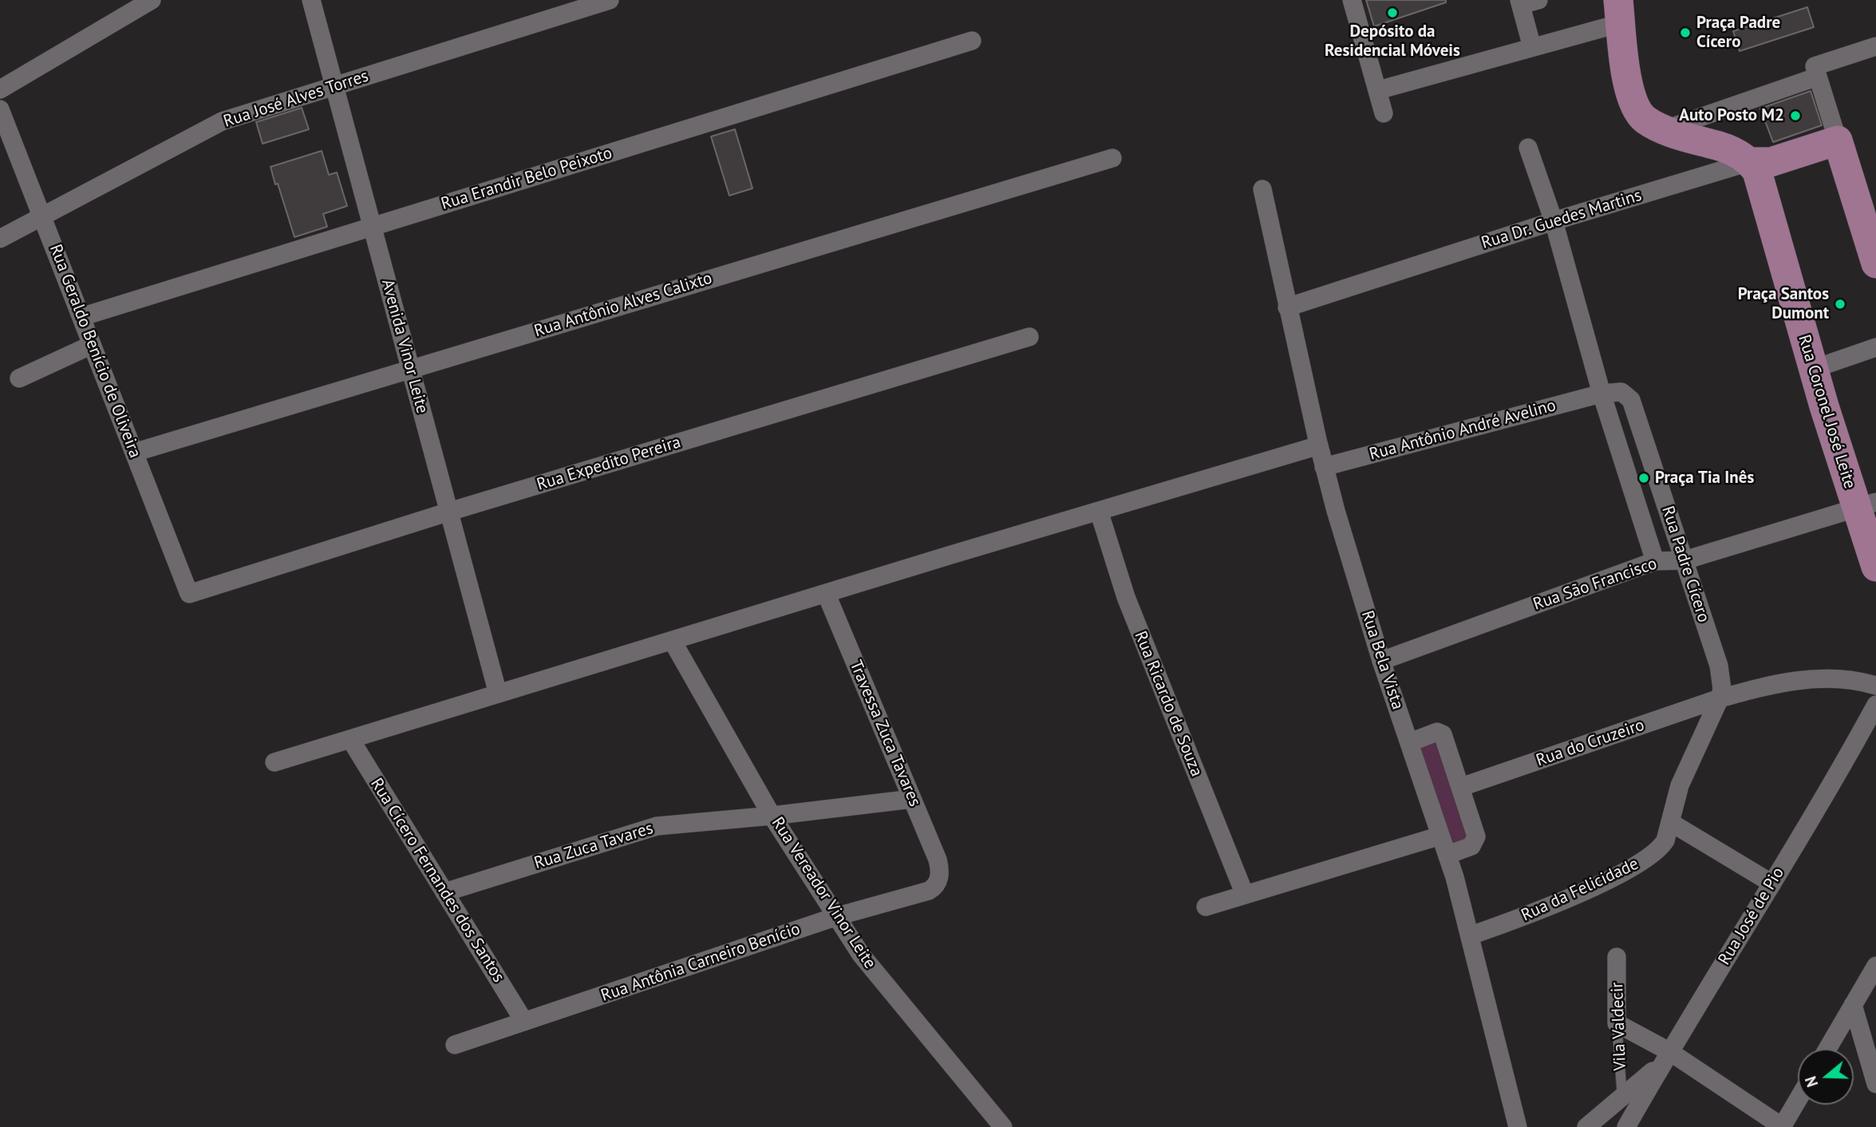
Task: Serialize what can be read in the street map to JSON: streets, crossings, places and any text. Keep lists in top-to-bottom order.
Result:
{
  "streets": {
    "main road": ["Rua Dr. Guedes Martins", "Rua Coronel José Leite"],
    "street": [
      "Rua José Alves Torres",
      "Rua Erandir Belo Peixoto",
      "Rua Antônio Alves Calixto",
      "Avenida Vinor Leite",
      "Rua Geraldo Benício de Oliveira",
      "Rua Antônio André Avelino",
      "Rua Expedito Pereira",
      "Rua Padre Cícero",
      "Rua São Francisco",
      "Rua Bela Vista",
      "Rua Ricardo de Souza",
      "Travessa Zuca Tavares",
      "Rua do Cruzeiro",
      "Rua Zuca Tavares",
      "Rua Cícero Fernandes dos Santos",
      "Rua da Felicidade",
      "Rua Vereador Vinor Leite",
      "Rua José de Pio",
      "Rua Antônia Carneiro Benício",
      "Vila Valdecir"
    ]
  },
  "crossings": [
    ["Rua José Alves Torres", "Avenida Vinor Leite"],
    ["Rua José Alves Torres", "Rua Geraldo Benício de Oliveira"],
    ["Rua Erandir Belo Peixoto", "Avenida Vinor Leite"],
    ["Rua Erandir Belo Peixoto", "Rua Geraldo Benício de Oliveira"],
    ["Rua Dr. Guedes Martins", "Rua Coronel José Leite"],
    ["Rua Dr. Guedes Martins", "Rua Padre Cícero"],
    ["Rua Dr. Guedes Martins", "Rua Bela Vista"],
    ["Rua Antônio Alves Calixto", "Avenida Vinor Leite"],
    ["Rua Antônio Alves Calixto", "Rua Geraldo Benício de Oliveira"],
    ["Avenida Vinor Leite", "Rua Expedito Pereira"],
    ["Rua Geraldo Benício de Oliveira", "Rua Expedito Pereira"],
    ["Rua Coronel José Leite", "Rua São Francisco"],
    ["Rua Antônio André Avelino", "Rua Padre Cícero"],
    ["Rua Antônio André Avelino", "Rua Bela Vista"],
    ["Rua Padre Cícero", "Rua São Francisco"],
    ["Rua Padre Cícero", "Rua do Cruzeiro"],
    ["Rua Padre Cícero", "Rua da Felicidade"],
    ["Rua São Francisco", "Rua Bela Vista"],
    ["Rua Bela Vista", "Rua da Felicidade"],
    ["Travessa Zuca Tavares", "Rua Zuca Tavares"],
    ["Travessa Zuca Tavares", "Rua Antônia Carneiro Benício"],
    ["Rua do Cruzeiro", "Rua da Felicidade"],
    ["Rua Zuca Tavares", "Rua Cícero Fernandes dos Santos"],
    ["Rua Zuca Tavares", "Rua Vereador Vinor Leite"],
    ["Rua Cícero Fernandes dos Santos", "Rua Antônia Carneiro Benício"],
    ["Rua Vereador Vinor Leite", "Rua Antônia Carneiro Benício"]
  ],
  "places": [
    "Depósito da Residencial Móveis",
    "Praça Padre Cícero",
    "Auto Posto M2",
    "Praça Santos Dumont",
    "Praça Tia Inês"
  ],
  "north": "left"
}
